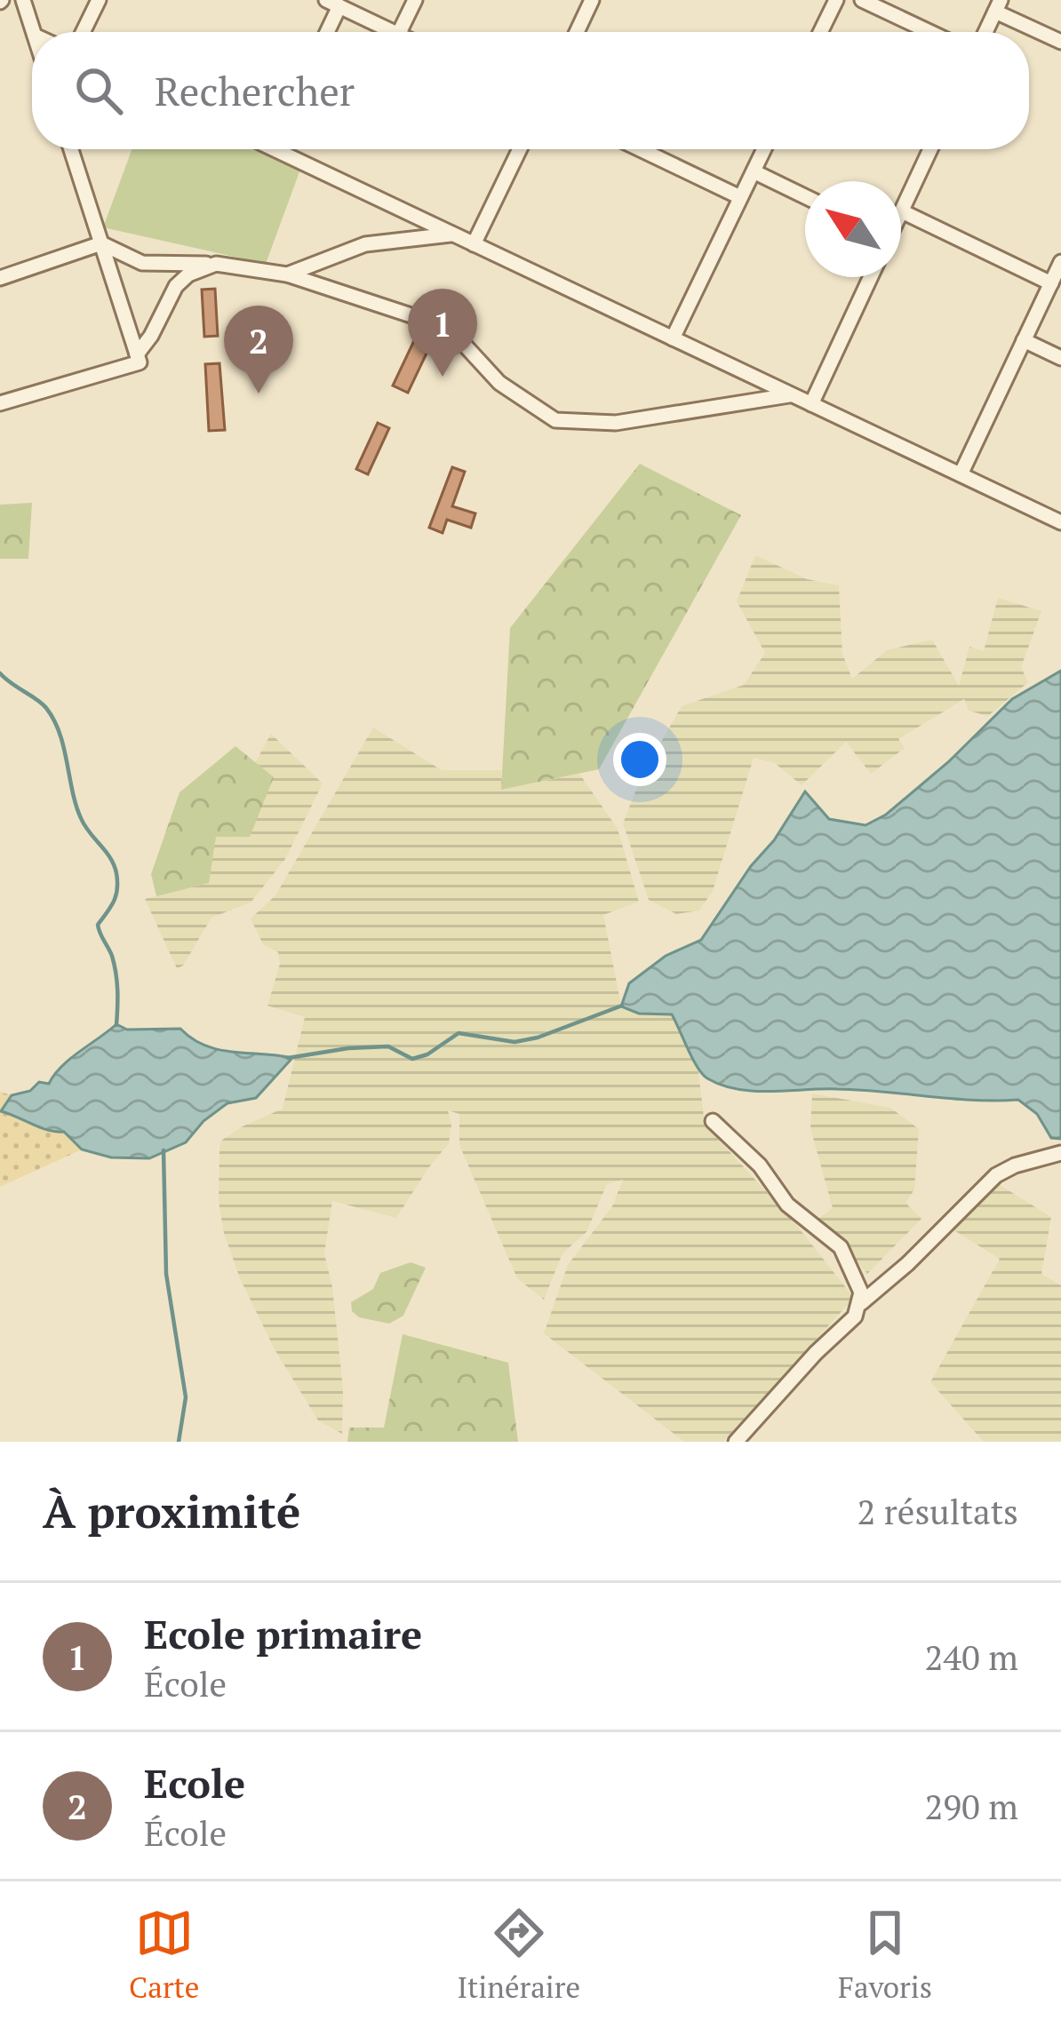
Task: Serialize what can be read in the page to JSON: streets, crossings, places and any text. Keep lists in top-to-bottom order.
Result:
{
  "north": "top left",
  "page": {
    "search": "Rechercher",
    "pins": ["1", "2"],
    "heading": ["À proximité", "2 résultats"],
    "list": [
      {
        "mark": "1",
        "name": "Ecole primaire",
        "note": "École",
        "value": "240 m"
      },
      {
        "mark": "2",
        "name": "Ecole",
        "note": "École",
        "value": "290 m"
      }
    ],
    "nav": ["Carte", "Itinéraire", "Favoris"]
  }
}
